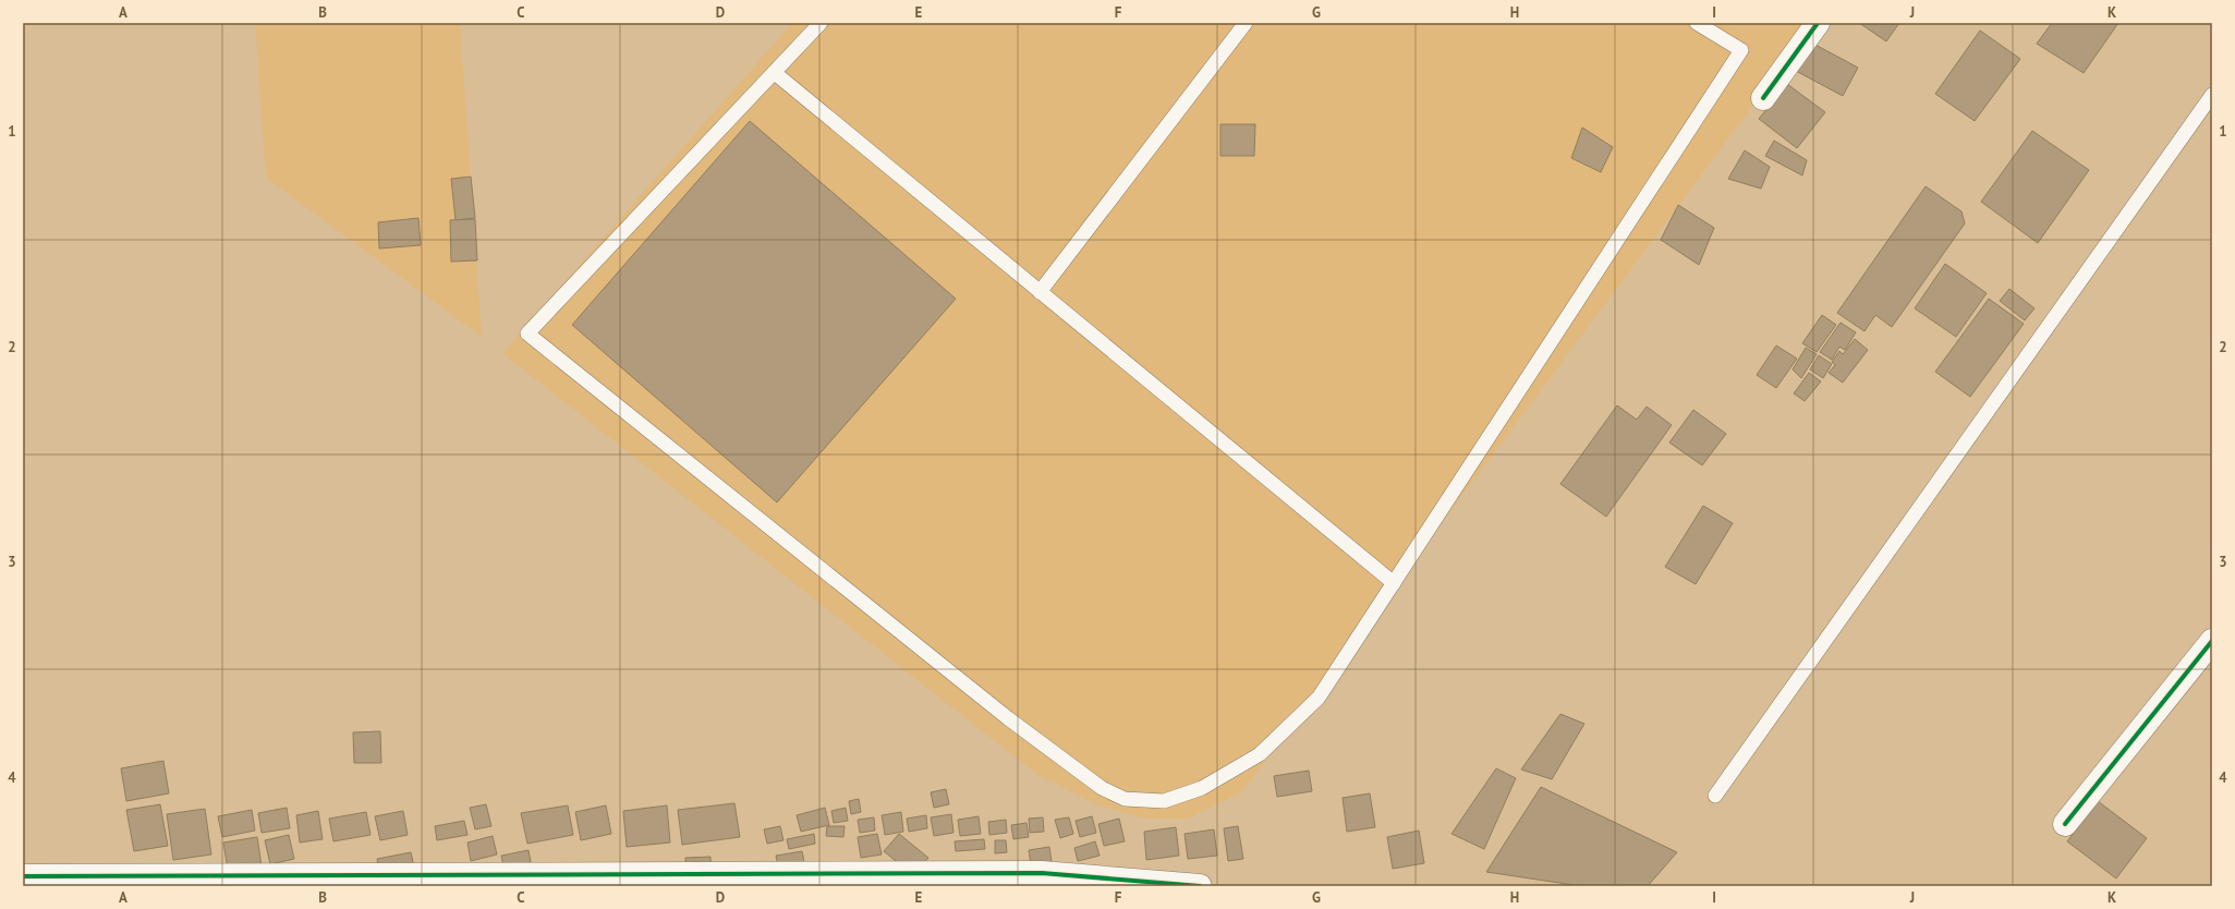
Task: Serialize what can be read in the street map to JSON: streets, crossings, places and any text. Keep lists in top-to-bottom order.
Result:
{
  "grid": {
    "columns": [
      "A",
      "B",
      "C",
      "D",
      "E",
      "F",
      "G",
      "H",
      "I",
      "J",
      "K"
    ],
    "rows": [
      "1",
      "2",
      "3",
      "4"
    ]
  }
}
